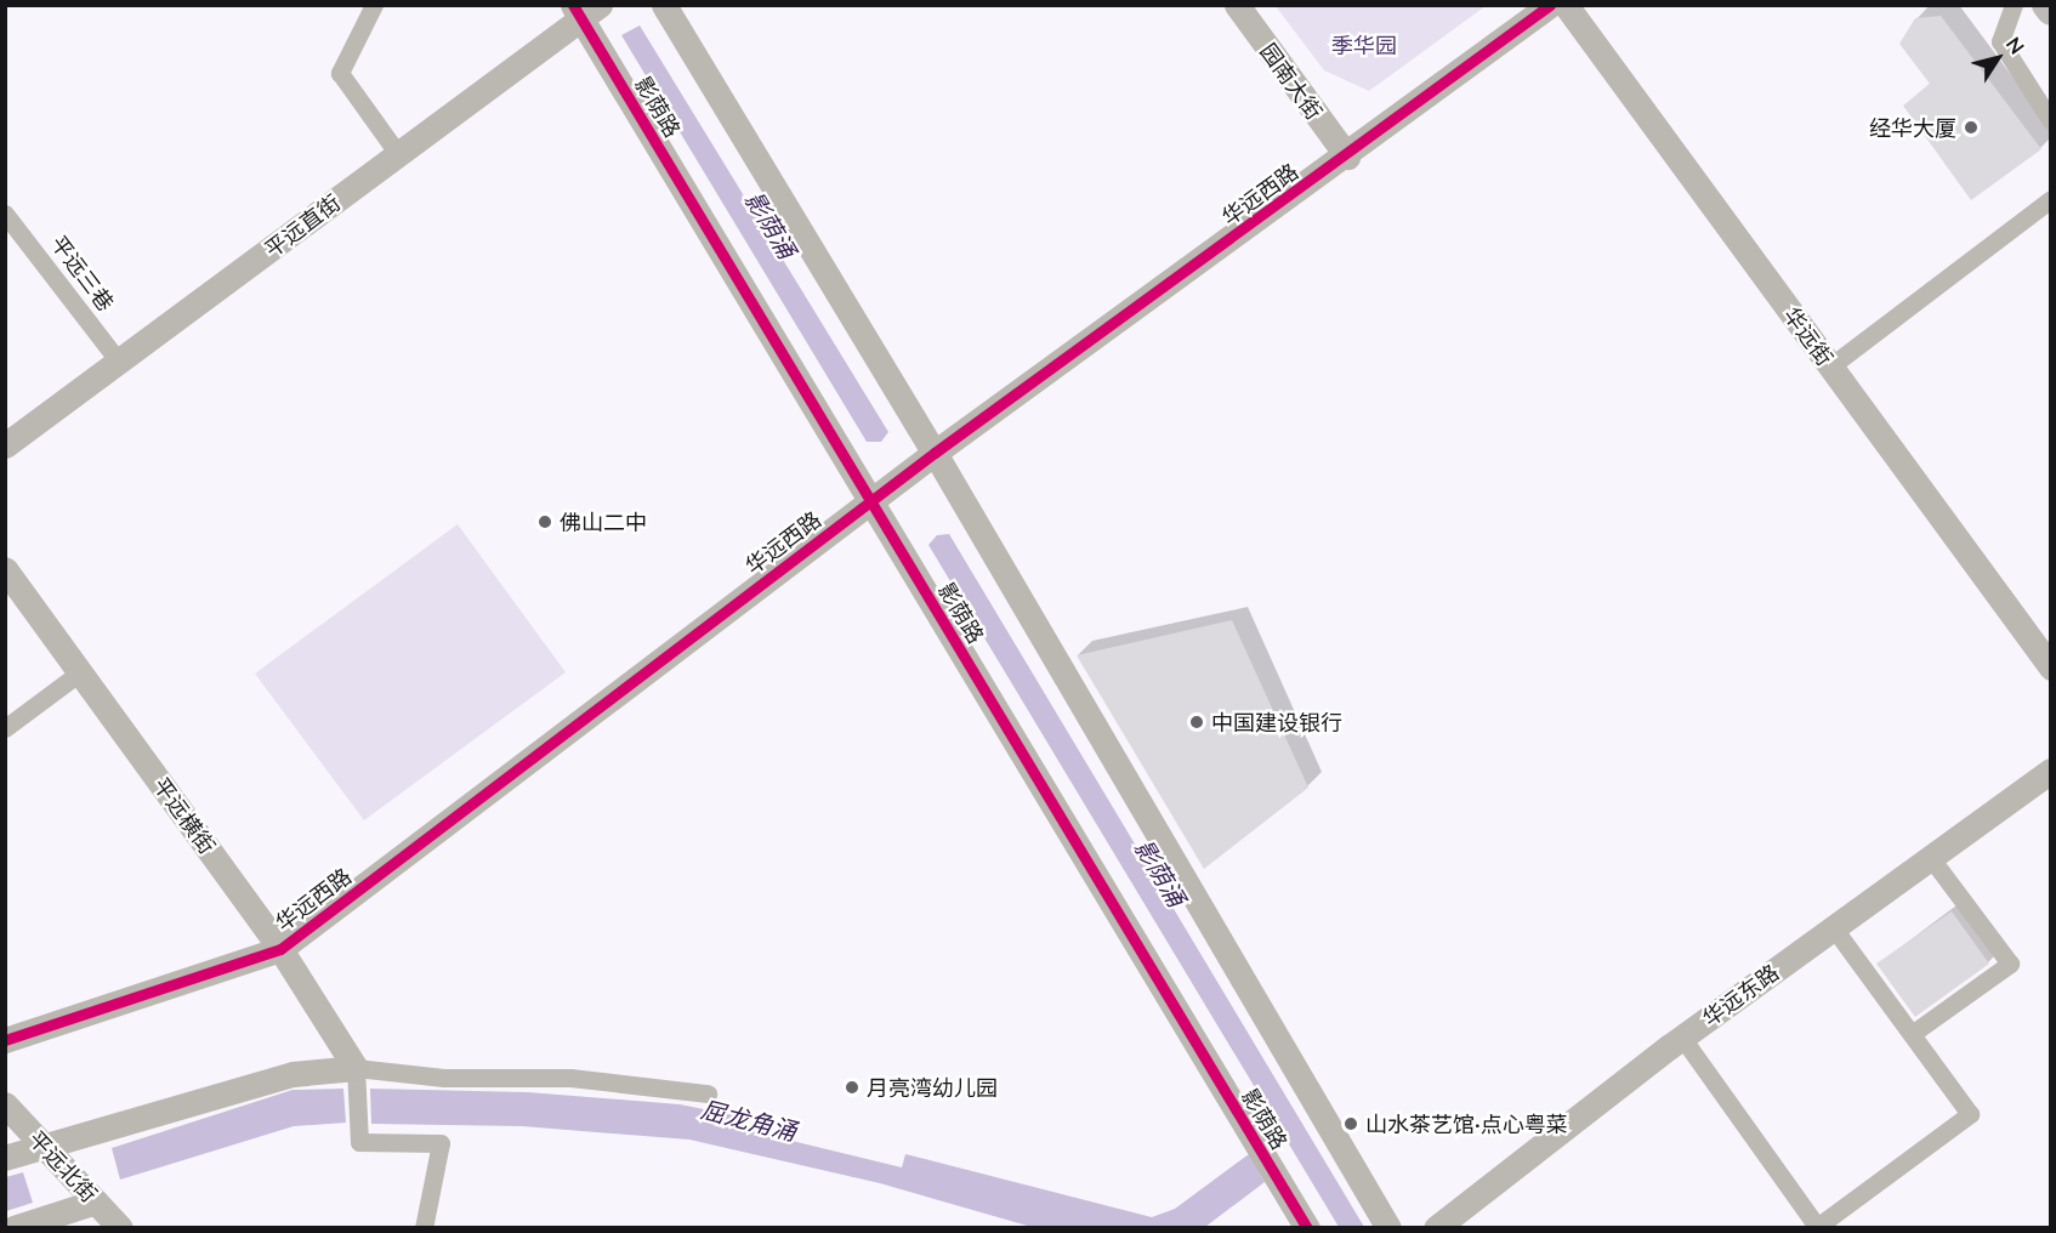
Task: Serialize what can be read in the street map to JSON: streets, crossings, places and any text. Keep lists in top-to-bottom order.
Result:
{
  "streets": {
    "street": [
      "园南大街",
      "影荫路",
      "华远西路",
      "平远直街",
      "平远三巷",
      "华远街",
      "平远横街",
      "华远东路",
      "平远北街"
    ]
  },
  "crossings": [
    ["园南大街", "华远西路"],
    ["影荫路", "华远西路"],
    ["影荫路", "平远直街"],
    ["华远西路", "平远横街"],
    ["平远直街", "平远三巷"]
  ],
  "water": ["影荫涌", "屈龙角涌"],
  "parks": ["季华园"],
  "places": [
    "经华大厦",
    "佛山二中",
    "中国建设银行",
    "月亮湾幼儿园",
    "山水茶艺馆·点心粤菜"
  ],
  "north": "top right"
}
